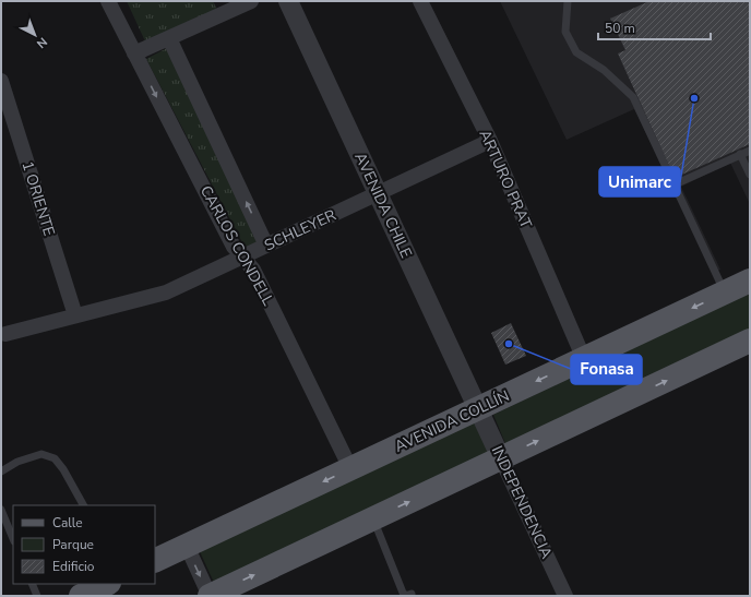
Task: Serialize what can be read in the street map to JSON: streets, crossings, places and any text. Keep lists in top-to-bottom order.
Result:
{
  "streets": {
    "main road": ["AVENIDA COLLÍN"],
    "street": [
      "ARTURO PRAT",
      "1 ORIENTE",
      "AVENIDA CHILE",
      "SCHLEYER",
      "CARLOS CONDELL",
      "INDEPENDENCIA"
    ]
  },
  "crossings": [
    ["ARTURO PRAT", "SCHLEYER"],
    ["ARTURO PRAT", "AVENIDA COLLÍN"],
    ["1 ORIENTE", "SCHLEYER"],
    ["AVENIDA CHILE", "SCHLEYER"],
    ["AVENIDA CHILE", "AVENIDA COLLÍN"],
    ["AVENIDA CHILE", "INDEPENDENCIA"],
    ["SCHLEYER", "CARLOS CONDELL"],
    ["CARLOS CONDELL", "AVENIDA COLLÍN"],
    ["AVENIDA COLLÍN", "INDEPENDENCIA"]
  ],
  "places": ["Unimarc", "Fonasa"],
  "legend": ["Calle", "Parque", "Edificio"],
  "scale_bar": "50 m",
  "north": "bottom right"
}
